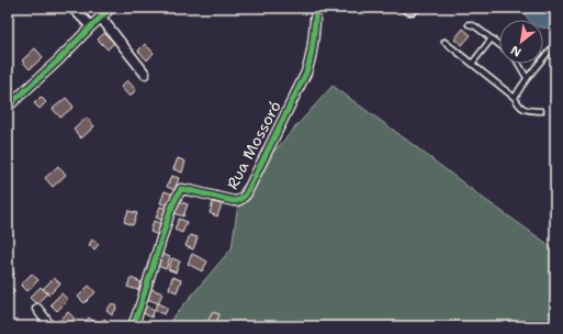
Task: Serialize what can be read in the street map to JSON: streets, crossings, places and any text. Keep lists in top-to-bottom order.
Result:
{
  "streets": {
    "street": ["Rua Mossoró"]
  },
  "north": "bottom left"
}
